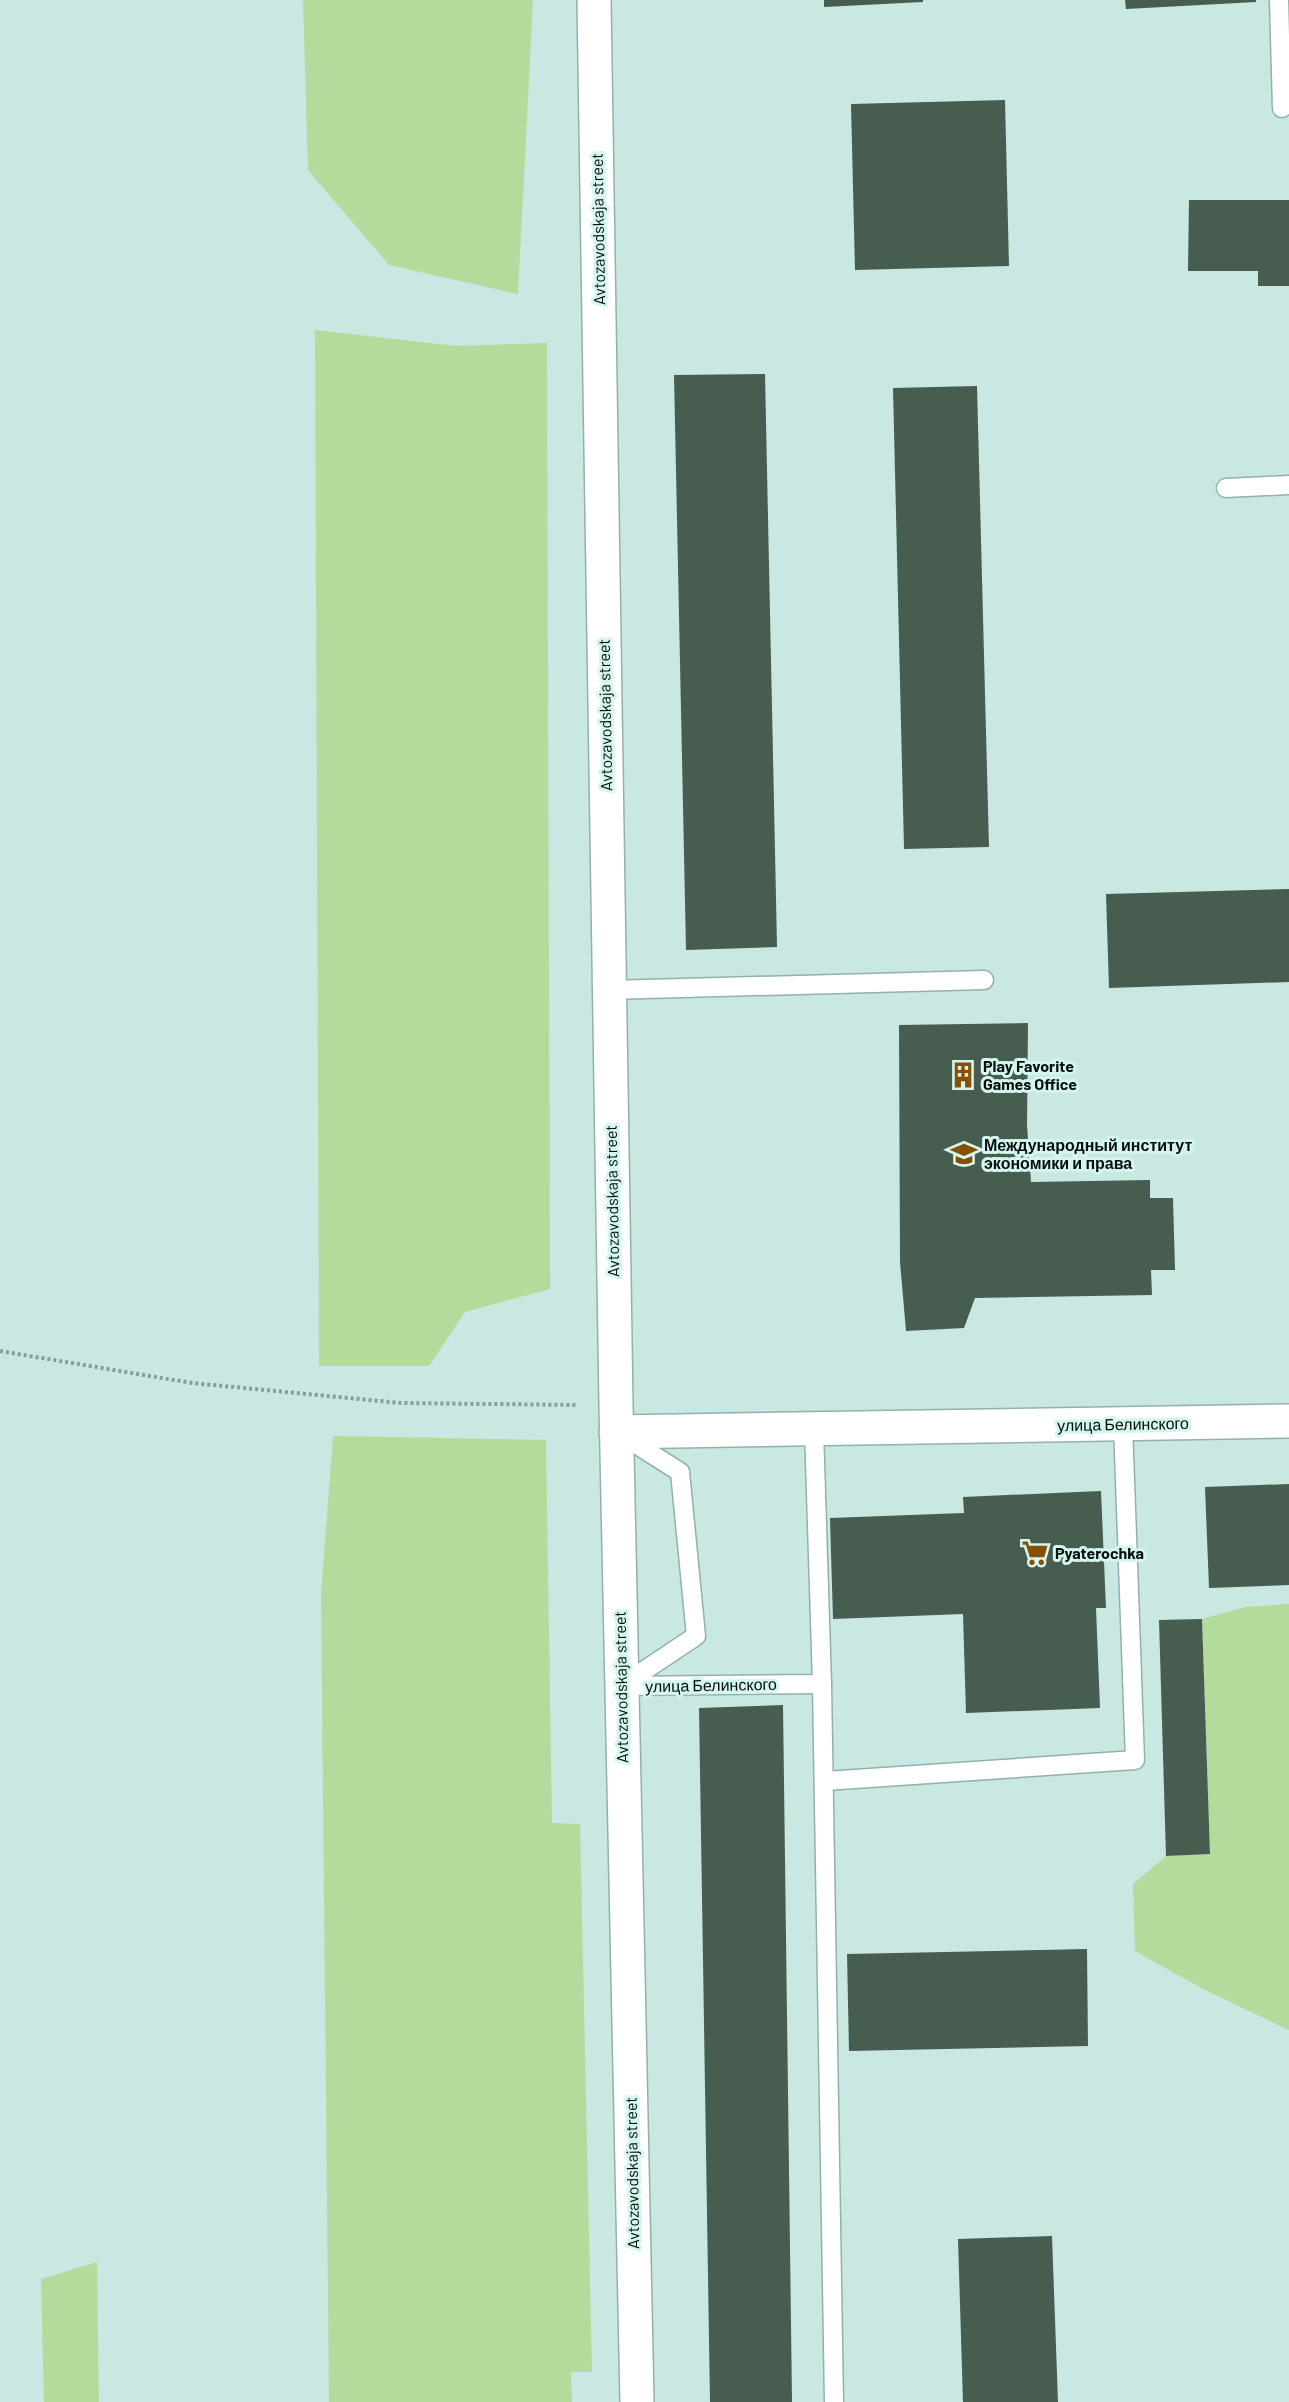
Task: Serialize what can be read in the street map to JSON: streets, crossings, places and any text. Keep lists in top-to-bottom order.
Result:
{
  "streets": {
    "street": ["Avtozavodskaja street", "улица Белинского"]
  },
  "crossings": [
    ["Avtozavodskaja street", "улица Белинского"]
  ],
  "places": {
    "building": ["Play Favorite Games Office"],
    "school or university": ["Международный институт экономики и права"],
    "supermarket": ["Pyaterochka"]
  }
}
